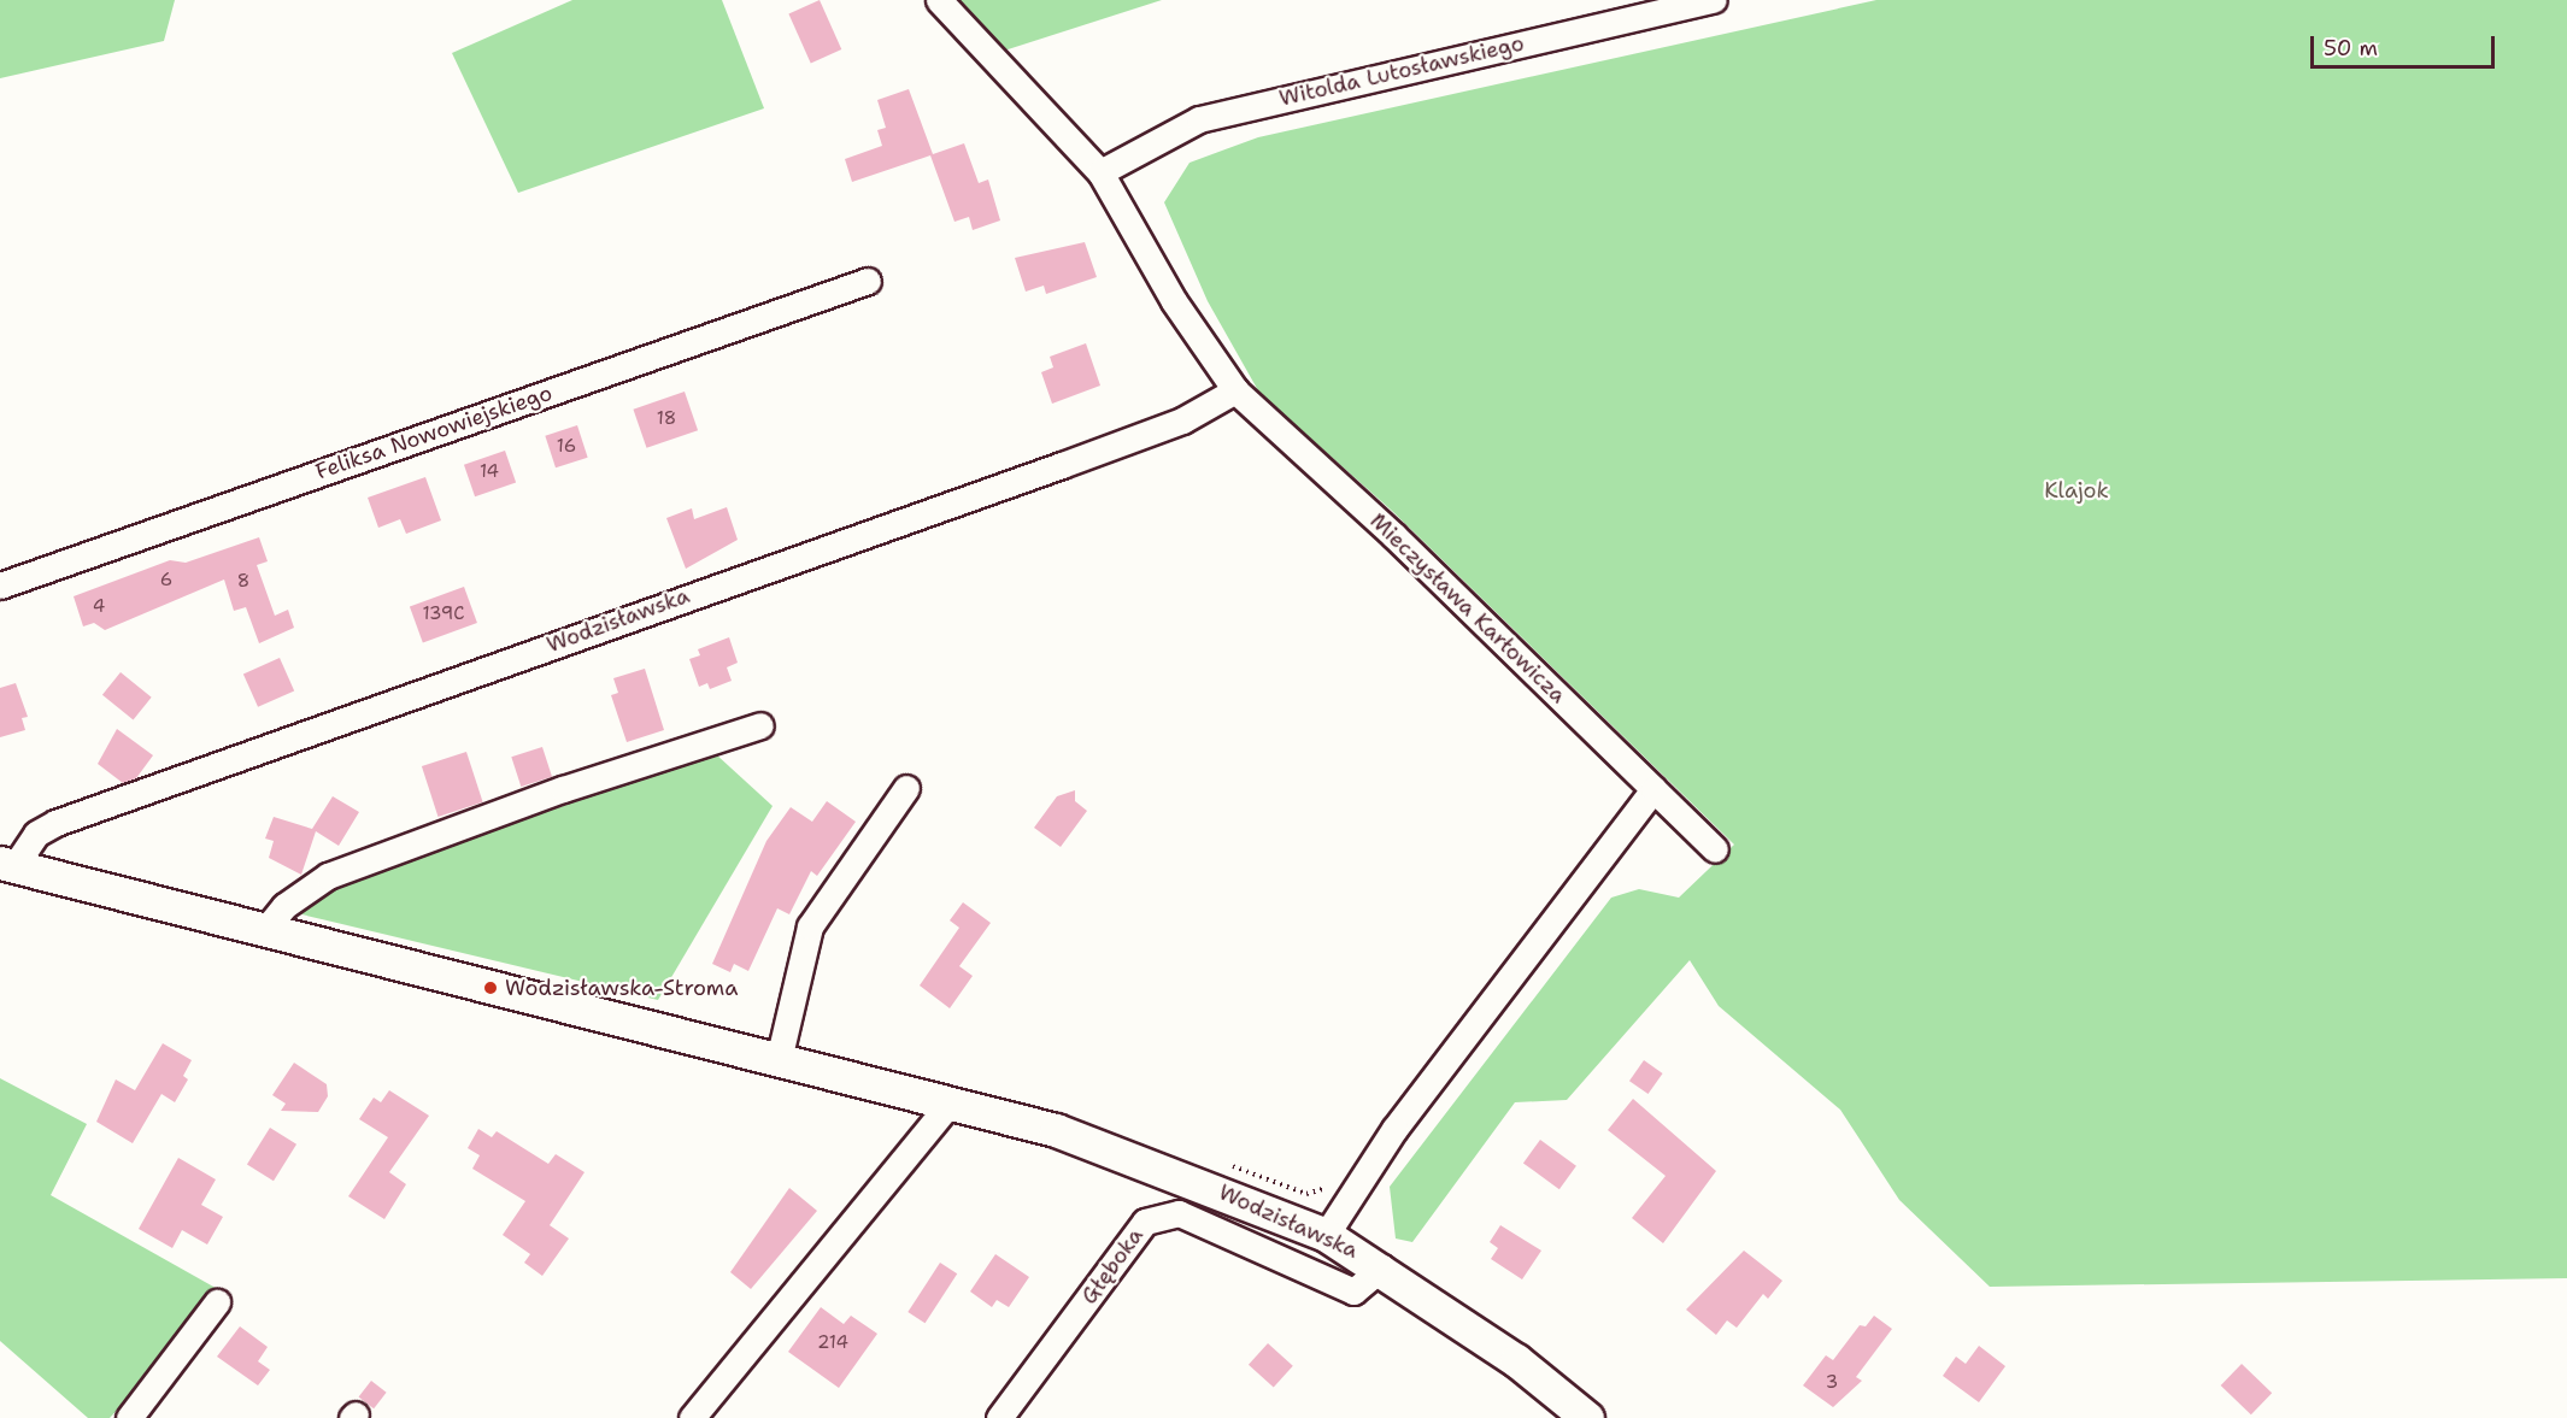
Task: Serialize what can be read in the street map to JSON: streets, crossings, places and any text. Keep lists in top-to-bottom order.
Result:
{
  "streets": {
    "main road": ["Wodzisławska"],
    "street": [
      "Witolda Lutosławskiego",
      "Feliksa Nowowiejskiego",
      "Mieczysława Karłowicza",
      "Głęboka"
    ]
  },
  "crossings": [
    ["Witolda Lutosławskiego", "Mieczysława Karłowicza"],
    ["Mieczysława Karłowicza", "Wodzisławska"],
    ["Wodzisławska", "Głęboka"]
  ],
  "parks": ["Klajok"],
  "places": ["Wodzisławska-Stroma"],
  "house_numbers": [
    "18",
    "16",
    "14",
    "6",
    "8",
    "4",
    "139C",
    "214",
    "3"
  ],
  "scale_bar": "50 m"
}
